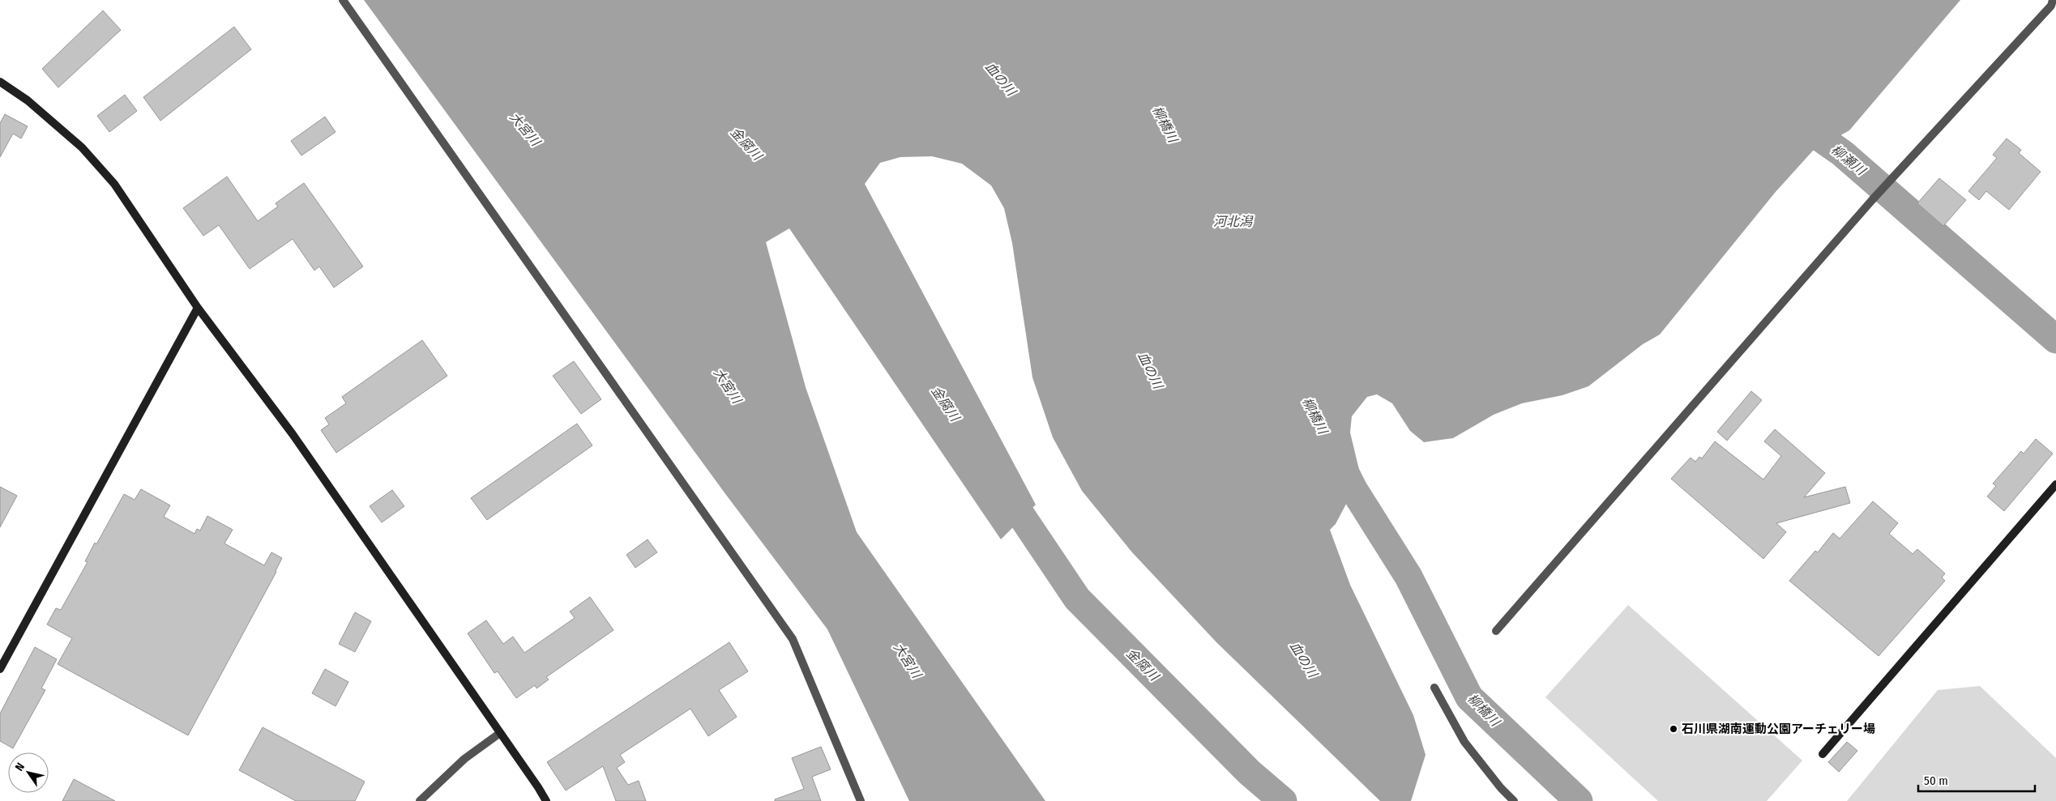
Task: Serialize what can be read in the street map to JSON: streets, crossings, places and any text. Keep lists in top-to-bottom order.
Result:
{
  "water": [
    "血の川",
    "柳橋川",
    "大宮川",
    "金腐川",
    "柳瀬川",
    "河北潟"
  ],
  "places": ["石川県湖南運動公園アーチェリー場"],
  "scale_bar": "50 m",
  "north": "top left"
}
